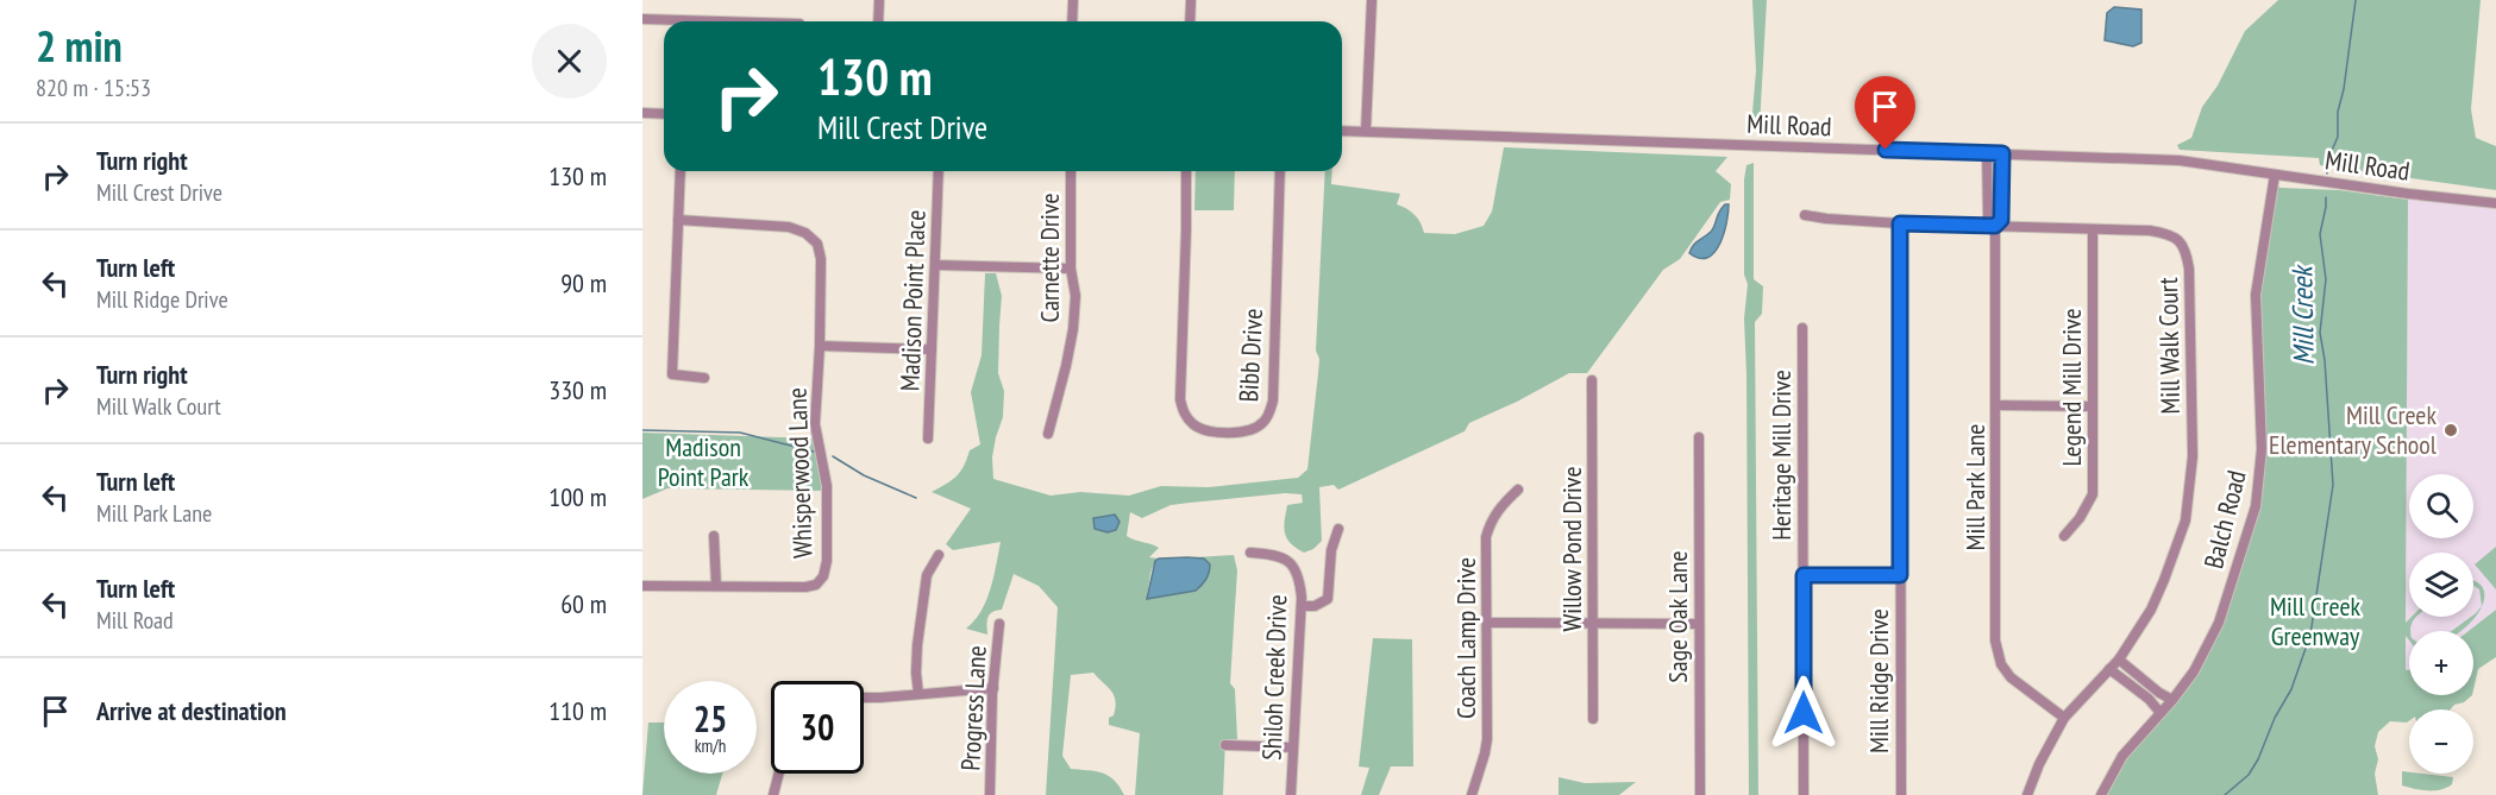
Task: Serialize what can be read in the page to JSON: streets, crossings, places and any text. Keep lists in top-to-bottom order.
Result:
{
  "streets": {
    "street": [
      "Mill Road",
      "Carnette Drive",
      "Madison Point Place",
      "Mill Walk Court",
      "Bibb Drive",
      "Legend Mill Drive",
      "Heritage Mill Drive",
      "Whisperwood Lane",
      "Mill Park Lane",
      "Balch Road",
      "Willow Pond Drive",
      "Sage Oak Lane",
      "Coach Lamp Drive",
      "Shiloh Creek Drive",
      "Mill Ridge Drive",
      "Progress Lane"
    ]
  },
  "crossings": [
    ["Mill Road", "Mill Park Lane"],
    ["Mill Road", "Balch Road"],
    ["Mill Walk Court", "Legend Mill Drive"],
    ["Mill Walk Court", "Mill Park Lane"],
    ["Mill Walk Court", "Mill Ridge Drive"]
  ],
  "water": ["Mill Creek"],
  "parks": ["Madison Point Park", "Mill Creek Greenway"],
  "places": ["Mill Creek Elementary School"],
  "page": {
    "heading": ["2 min", "820 m · 15:53"],
    "turn": ["130 m", "Mill Crest Drive"],
    "list": [
      {
        "name": "Turn right",
        "note": "Mill Crest Drive",
        "value": "130 m"
      },
      {
        "name": "Turn left",
        "note": "Mill Ridge Drive",
        "value": "90 m"
      },
      {
        "name": "Turn right",
        "note": "Mill Walk Court",
        "value": "330 m"
      },
      {
        "name": "Turn left",
        "note": "Mill Park Lane",
        "value": "100 m"
      },
      {
        "name": "Turn left",
        "note": "Mill Road",
        "value": "60 m"
      },
      {
        "name": "Arrive at destination",
        "value": "110 m"
      }
    ],
    "map_buttons": ["+", "−"],
    "speed": "25 km/h",
    "limit": "30"
  }
}
